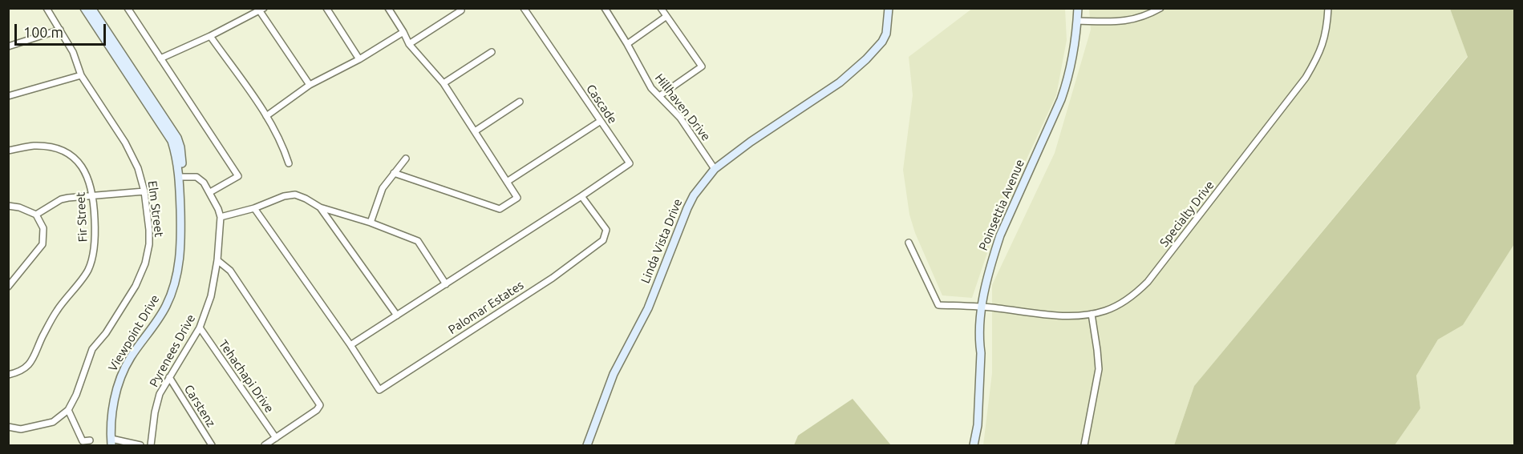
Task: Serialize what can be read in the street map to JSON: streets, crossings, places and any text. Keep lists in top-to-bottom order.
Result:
{
  "streets": {
    "street": [
      "Cascade",
      "Hillhaven Drive",
      "Poinsettia Avenue",
      "Elm Street",
      "Specialty Drive",
      "Fir Street",
      "Linda Vista Drive",
      "Palomar Estates",
      "Viewpoint Drive",
      "Pyrenees Drive",
      "Tehachapi Drive",
      "Carstenz"
    ]
  },
  "crossings": [
    ["Cascade", "Palomar Estates"],
    ["Hillhaven Drive", "Linda Vista Drive"],
    ["Poinsettia Avenue", "Specialty Drive"],
    ["Viewpoint Drive", "Pyrenees Drive"],
    ["Pyrenees Drive", "Tehachapi Drive"],
    ["Pyrenees Drive", "Carstenz"]
  ],
  "scale_bar": "100 m"
}
